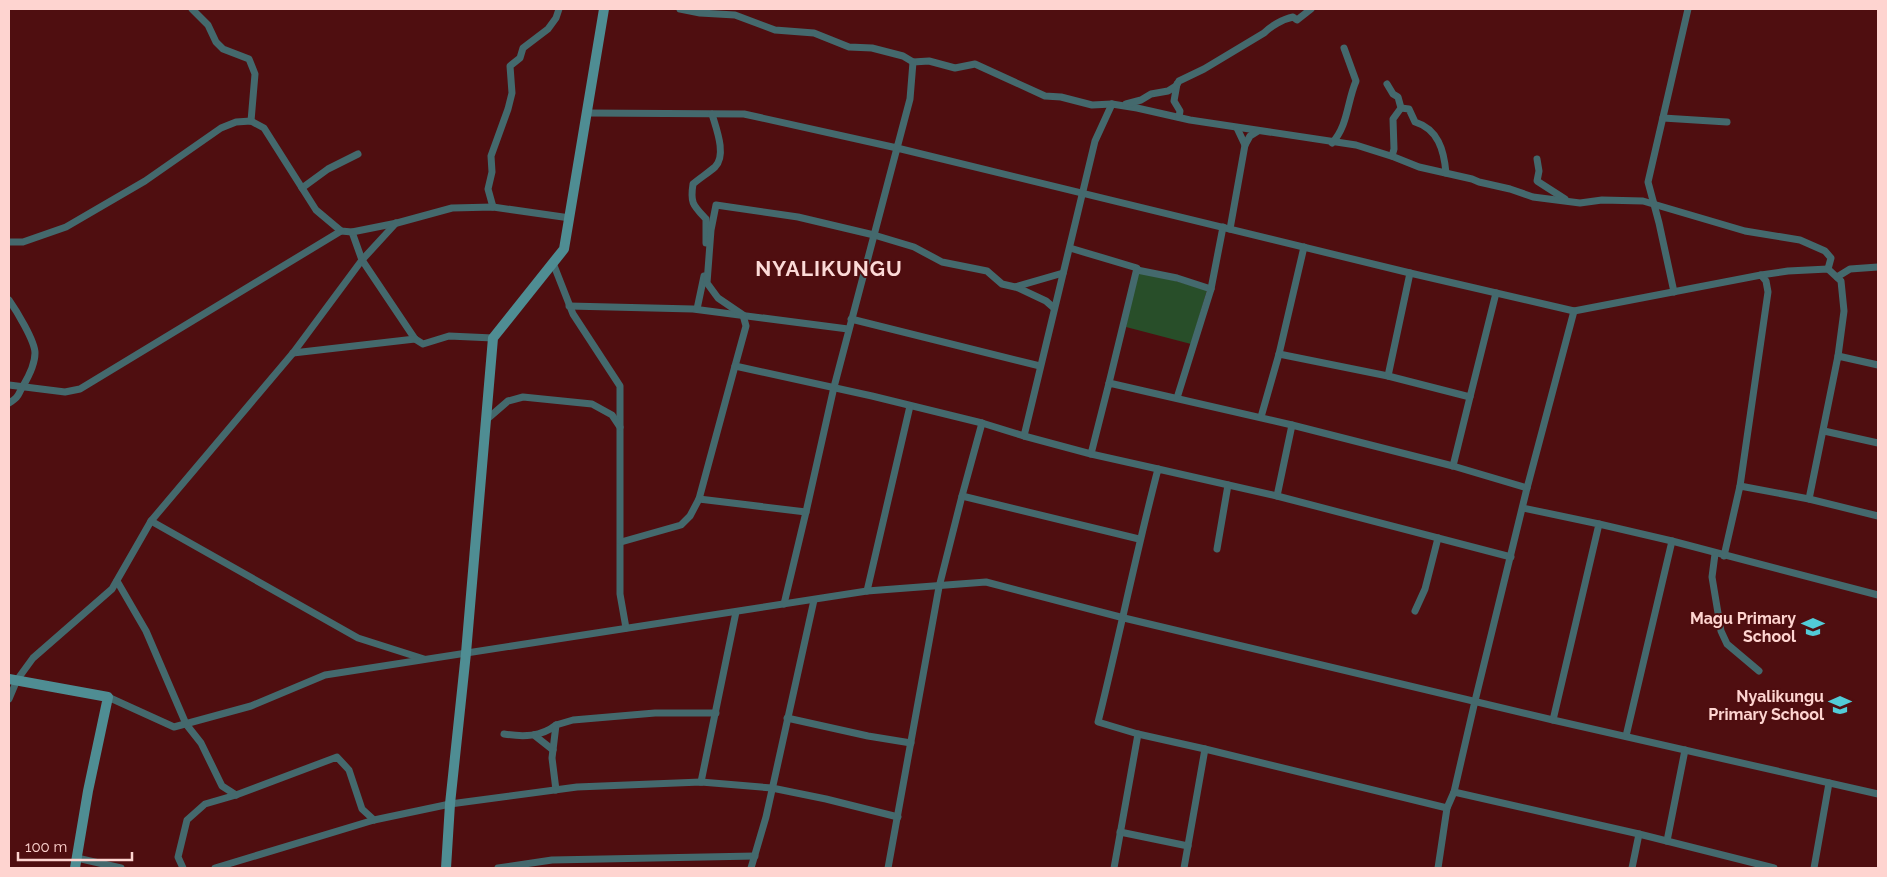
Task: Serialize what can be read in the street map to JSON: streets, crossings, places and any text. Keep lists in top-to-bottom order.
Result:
{
  "districts": ["NYALIKUNGU"],
  "places": {
    "school or university": ["Magu Primary School", "Nyalikungu Primary School"]
  },
  "scale_bar": "100 m"
}
